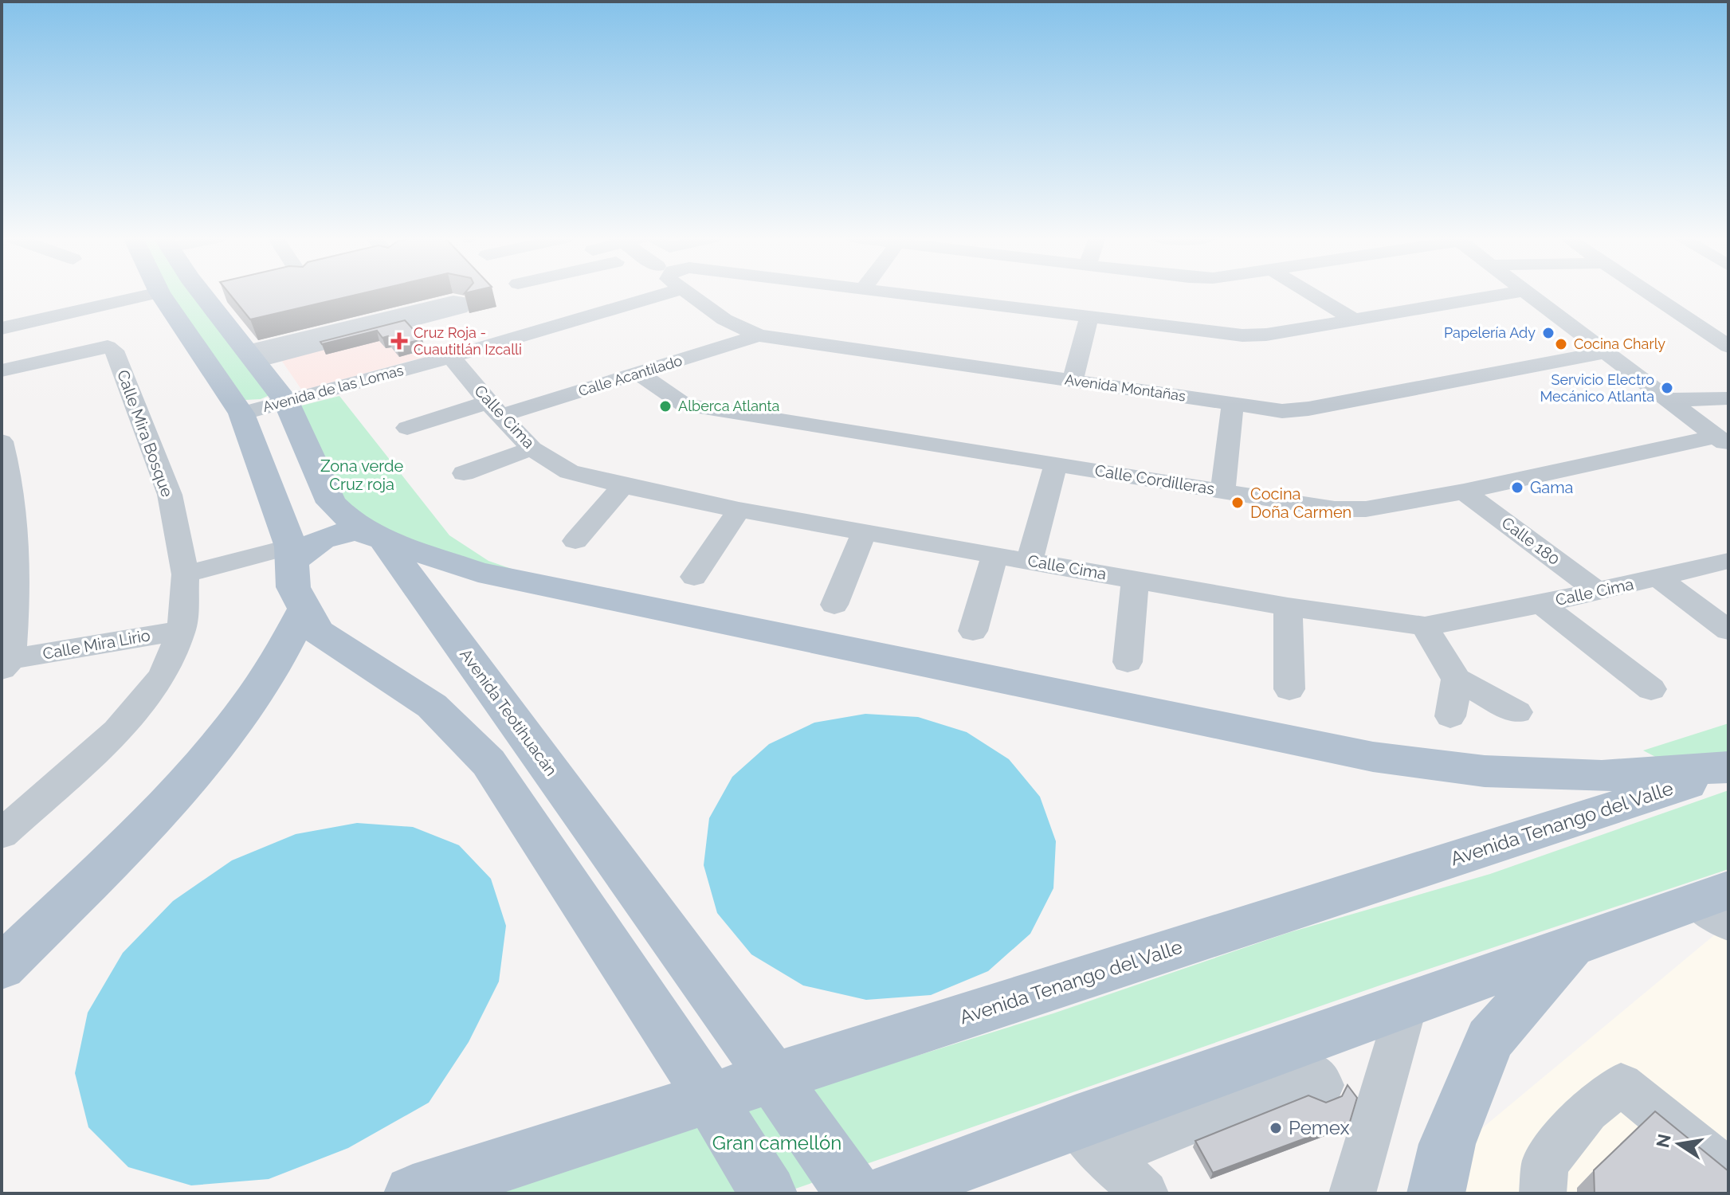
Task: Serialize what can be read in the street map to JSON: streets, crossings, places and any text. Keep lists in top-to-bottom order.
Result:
{
  "streets": {
    "main road": ["Avenida Teotihuacán", "Avenida Tenango del Valle"],
    "street": [
      "Calle Acantilado",
      "Avenida Montañas",
      "Avenida de las Lomas",
      "Calle Cima",
      "Calle Mira Bosque",
      "Calle Cordilleras",
      "Calle 180",
      "Calle Mira Lirio"
    ]
  },
  "crossings": [
    ["Calle Acantilado", "Avenida Montañas"],
    ["Calle Acantilado", "Calle Cima"],
    ["Calle Acantilado", "Calle Cordilleras"],
    ["Avenida de las Lomas", "Calle Cima"],
    ["Avenida de las Lomas", "Avenida Teotihuacán"],
    ["Calle Cima", "Calle 180"],
    ["Calle Mira Bosque", "Calle Mira Lirio"],
    ["Calle Cordilleras", "Calle 180"]
  ],
  "parks": ["Zona verde Cruz roja", "Gran camellón"],
  "places": {
    "other": [
      "Papelería Ady",
      "Cocina Charly",
      "Servicio Electro Mecánico Atlanta",
      "Alberca Atlanta",
      "Gama",
      "Cocina Doña Carmen",
      "Pemex"
    ],
    "health": ["Cruz Roja - Cuautitlán Izcalli"]
  },
  "north": "left"
}
